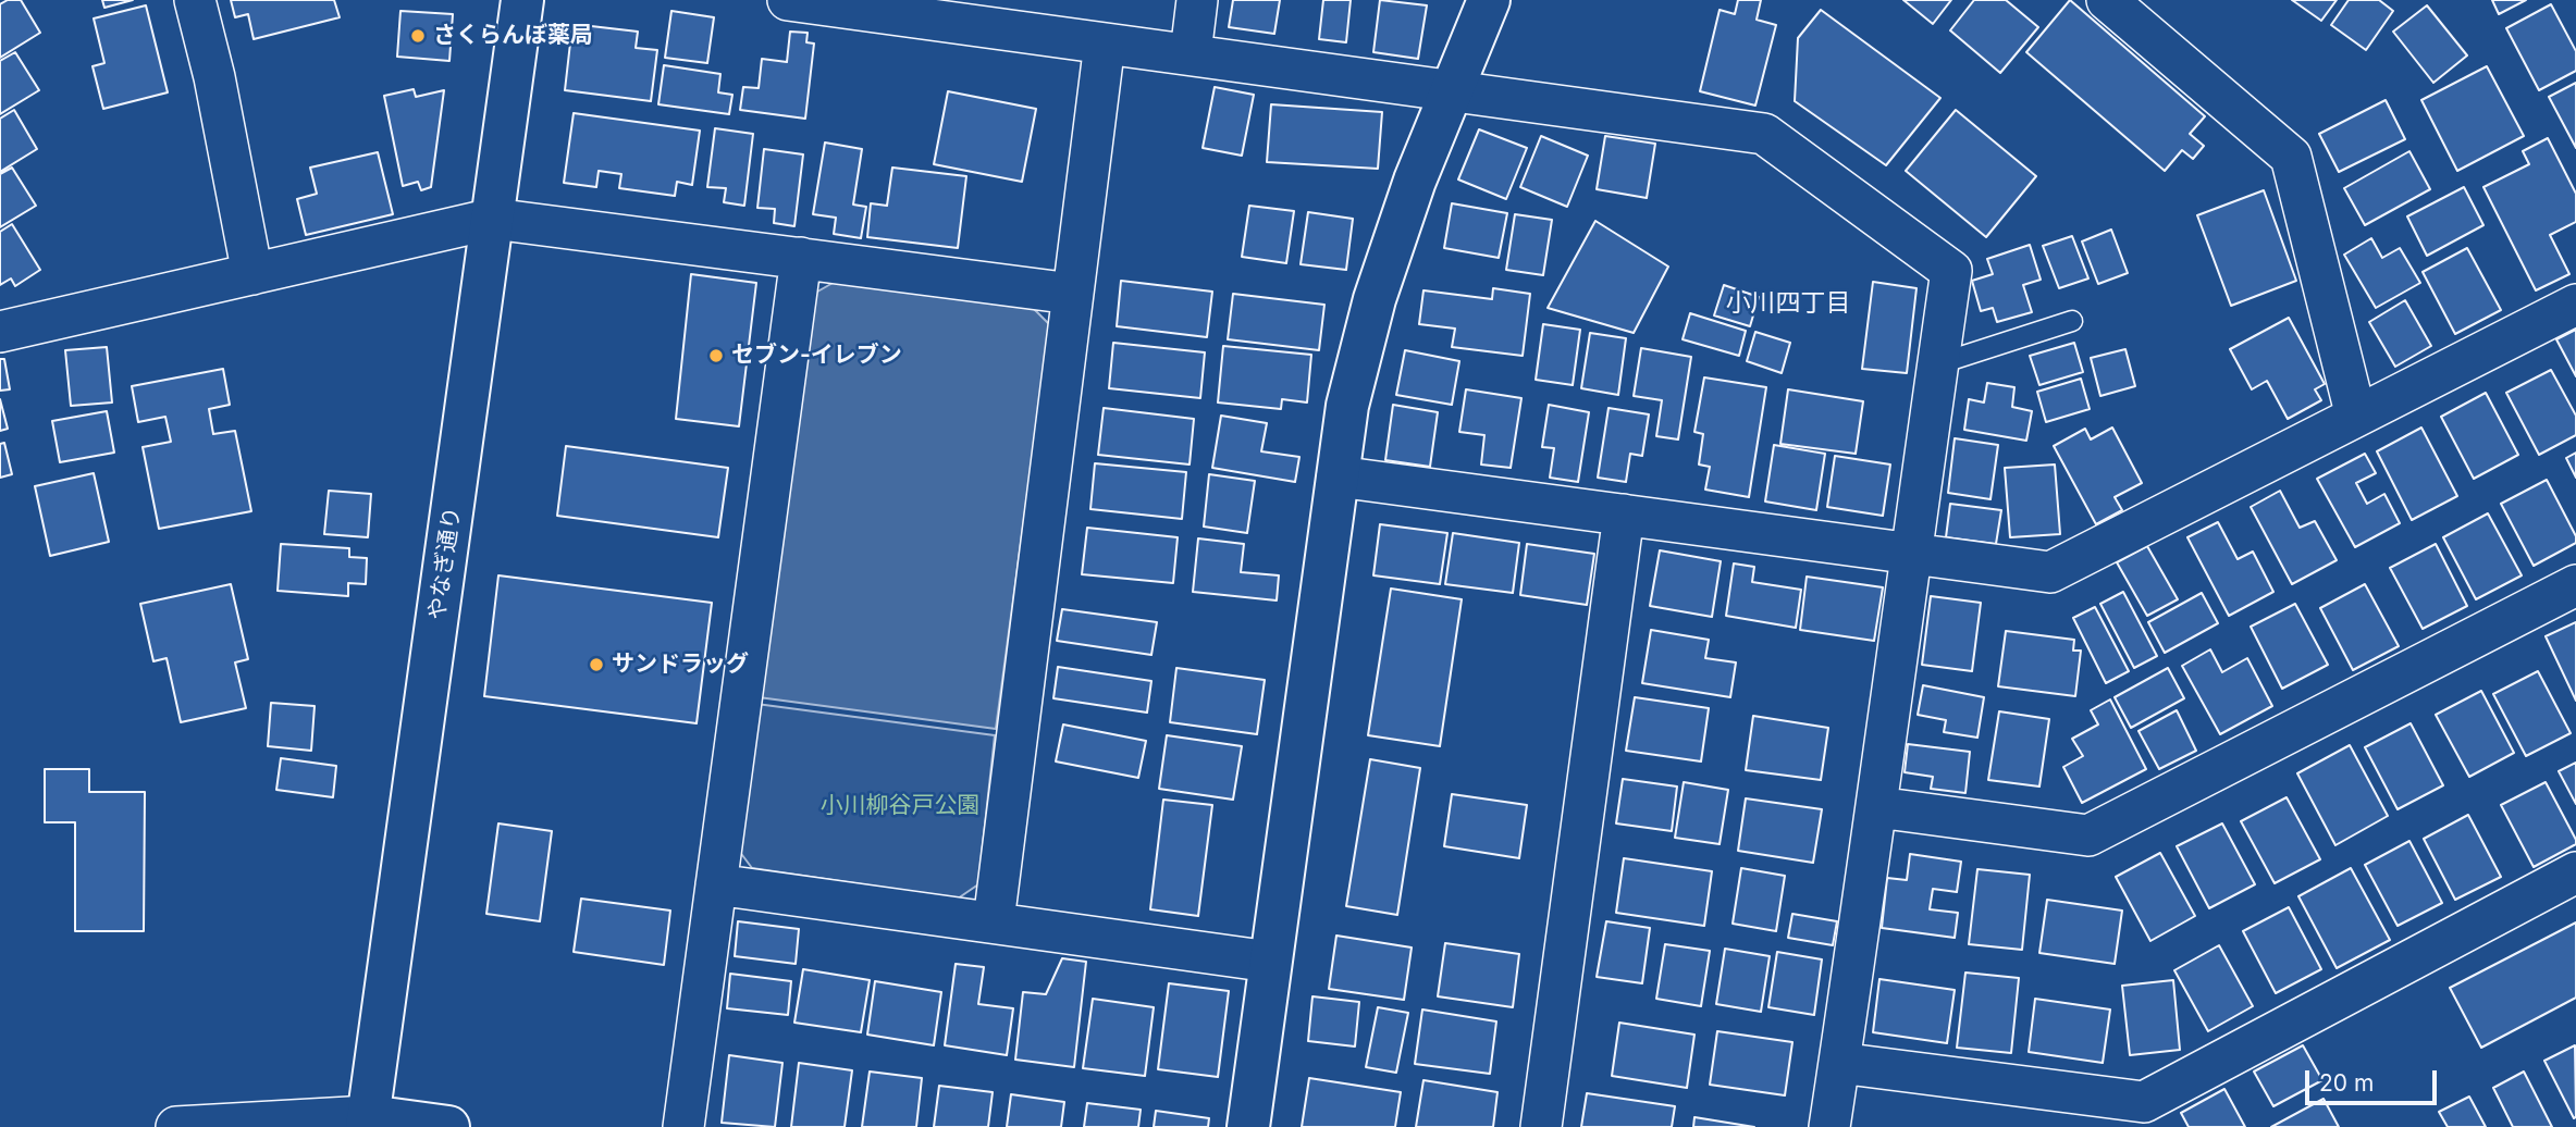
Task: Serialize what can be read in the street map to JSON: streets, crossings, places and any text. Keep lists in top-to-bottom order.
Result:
{
  "streets": {
    "street": ["やなぎ通り"]
  },
  "districts": ["小川四丁目"],
  "parks": ["小川柳谷戸公園"],
  "places": ["さくらんぼ薬局", "セブン-イレブン", "サンドラッグ"],
  "scale_bar": "20 m"
}
